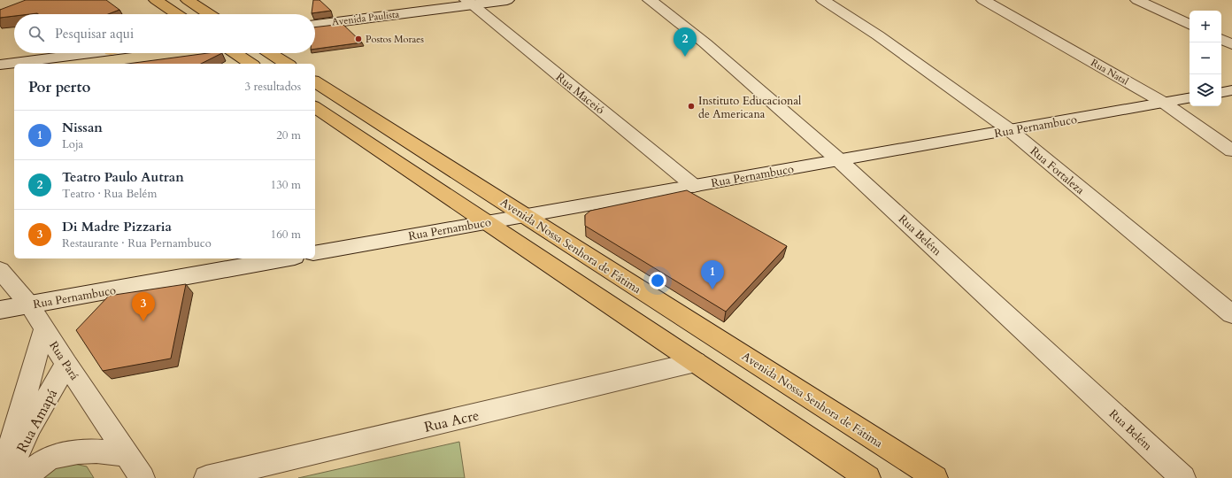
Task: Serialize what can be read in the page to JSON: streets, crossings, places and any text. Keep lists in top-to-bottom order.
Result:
{
  "streets": {
    "main road": ["Avenida Nossa Senhora de Fátima"],
    "street": [
      "Avenida Paulista",
      "Rua Natal",
      "Rua Maceió",
      "Rua Pernambuco",
      "Rua Fortaleza",
      "Rua Belém",
      "Rua Pará",
      "Rua Amapá",
      "Rua Acre"
    ]
  },
  "crossings": [
    ["Avenida Paulista", "Rua Maceió"],
    ["Rua Natal", "Rua Pernambuco"],
    ["Rua Maceió", "Rua Pernambuco"],
    ["Rua Pernambuco", "Rua Fortaleza"],
    ["Rua Pernambuco", "Rua Belém"],
    ["Rua Pernambuco", "Avenida Nossa Senhora de Fátima"],
    ["Rua Pernambuco", "Rua Pará"],
    ["Rua Pará", "Rua Amapá"]
  ],
  "places": ["Postos Moraes", "Instituto Educacional de Americana"],
  "page": {
    "map_buttons": ["+", "−"],
    "search": "Pesquisar aqui",
    "pins": ["2", "1", "3"],
    "heading": ["Por perto", "3 resultados"],
    "list": [
      {
        "mark": "1",
        "name": "Nissan",
        "note": "Loja",
        "value": "20 m"
      },
      {
        "mark": "2",
        "name": "Teatro Paulo Autran",
        "note": "Teatro · Rua Belém",
        "value": "130 m"
      },
      {
        "mark": "3",
        "name": "Di Madre Pizzaria",
        "note": "Restaurante · Rua Pernambuco",
        "value": "160 m"
      }
    ]
  }
}
